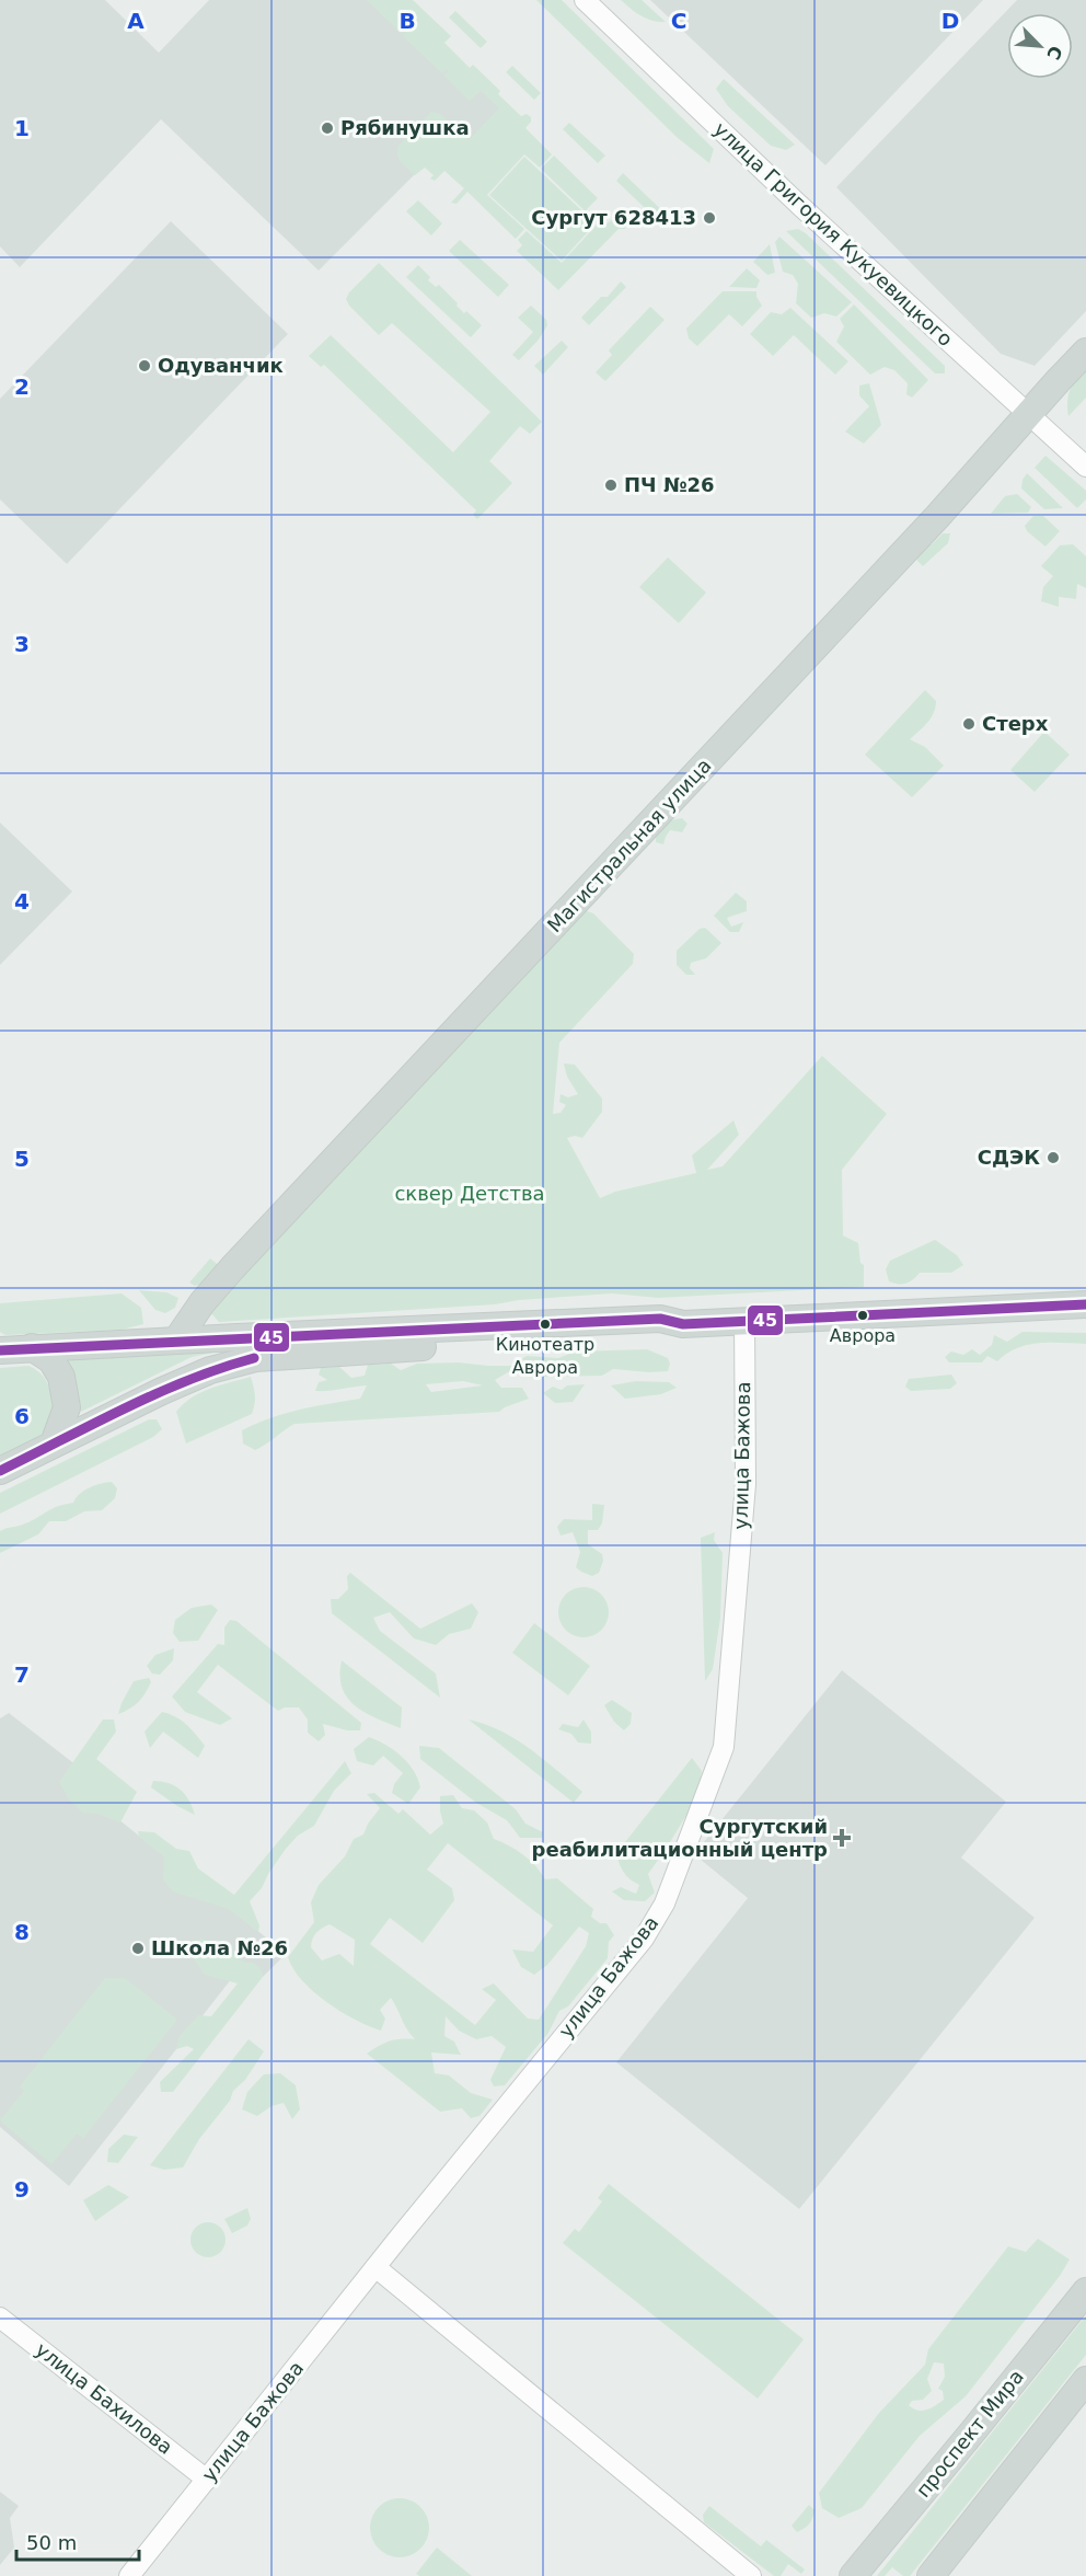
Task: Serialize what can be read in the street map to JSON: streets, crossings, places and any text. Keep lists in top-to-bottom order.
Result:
{
  "streets": {
    "main road": ["Магистральная улица", "проспект Мира"],
    "street": ["улица Григория Кукуевицкого", "улица Бажова", "улица Бахилова"]
  },
  "crossings": [
    ["улица Григория Кукуевицкого", "Магистральная улица"],
    ["улица Бажова", "улица Бахилова"]
  ],
  "parks": ["сквер Детства"],
  "places": {
    "other": [
      "Рябинушка",
      "Сургут 628413",
      "Одуванчик",
      "ПЧ №26",
      "Стерх",
      "СДЭК",
      "Аврора",
      "Кинотеатр Аврора",
      "Школа №26"
    ],
    "health": ["Сургутский реабилитационный центр"]
  },
  "lines": ["transit line 45"],
  "scale_bar": "50 m",
  "north": "bottom right",
  "grid": {
    "columns": [
      "A",
      "B",
      "C",
      "D"
    ],
    "rows": [
      "1",
      "2",
      "3",
      "4",
      "5",
      "6",
      "7",
      "8",
      "9"
    ]
  }
}
